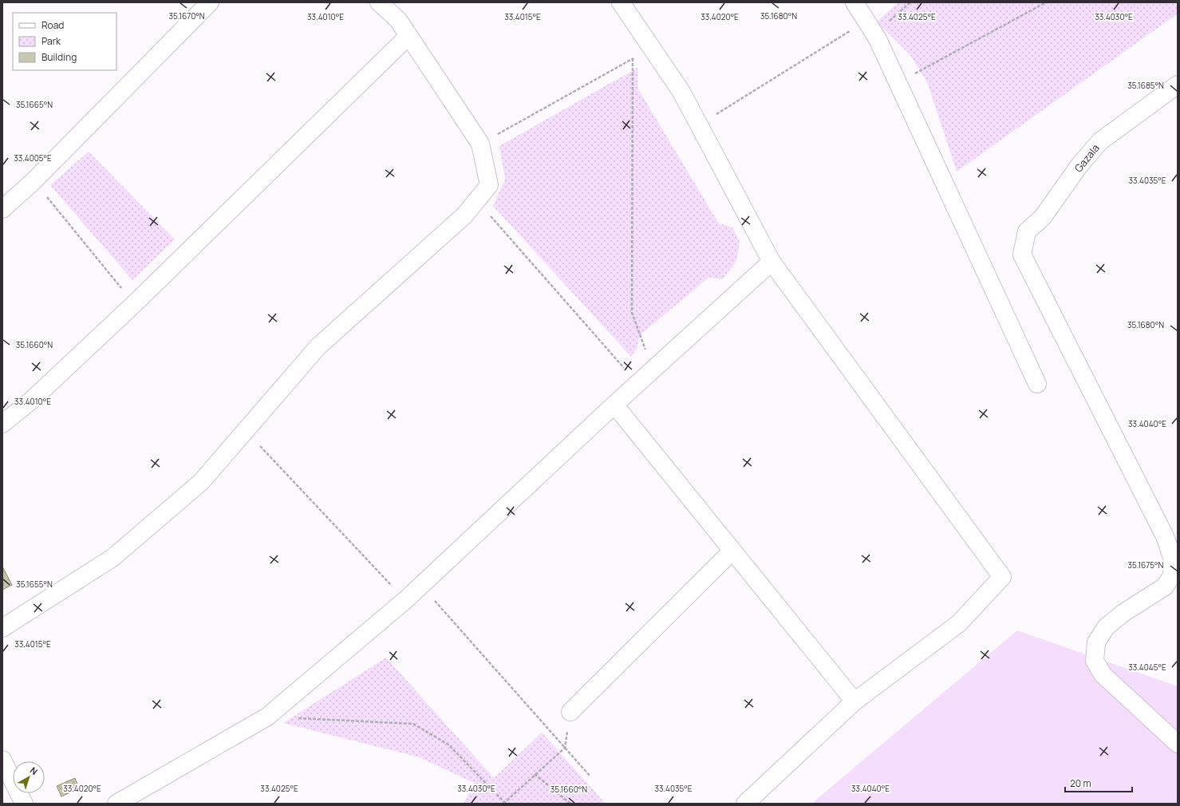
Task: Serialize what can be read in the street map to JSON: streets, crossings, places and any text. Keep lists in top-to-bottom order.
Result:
{
  "streets": {
    "street": ["Gazala"]
  },
  "legend": ["Road", "Park", "Building"],
  "scale_bar": "20 m",
  "north": "top right",
  "coordinates": [
    "35.1670°N",
    "35.1680°N",
    "33.4015°E",
    "33.4020°E",
    "33.4025°E",
    "33.4030°E",
    "33.4010°E",
    "35.1685°N",
    "35.1665°N",
    "33.4005°E",
    "33.4035°E",
    "35.1660°N",
    "33.4040°E",
    "35.1675°N",
    "35.1655°N",
    "33.4045°E"
  ]
}
